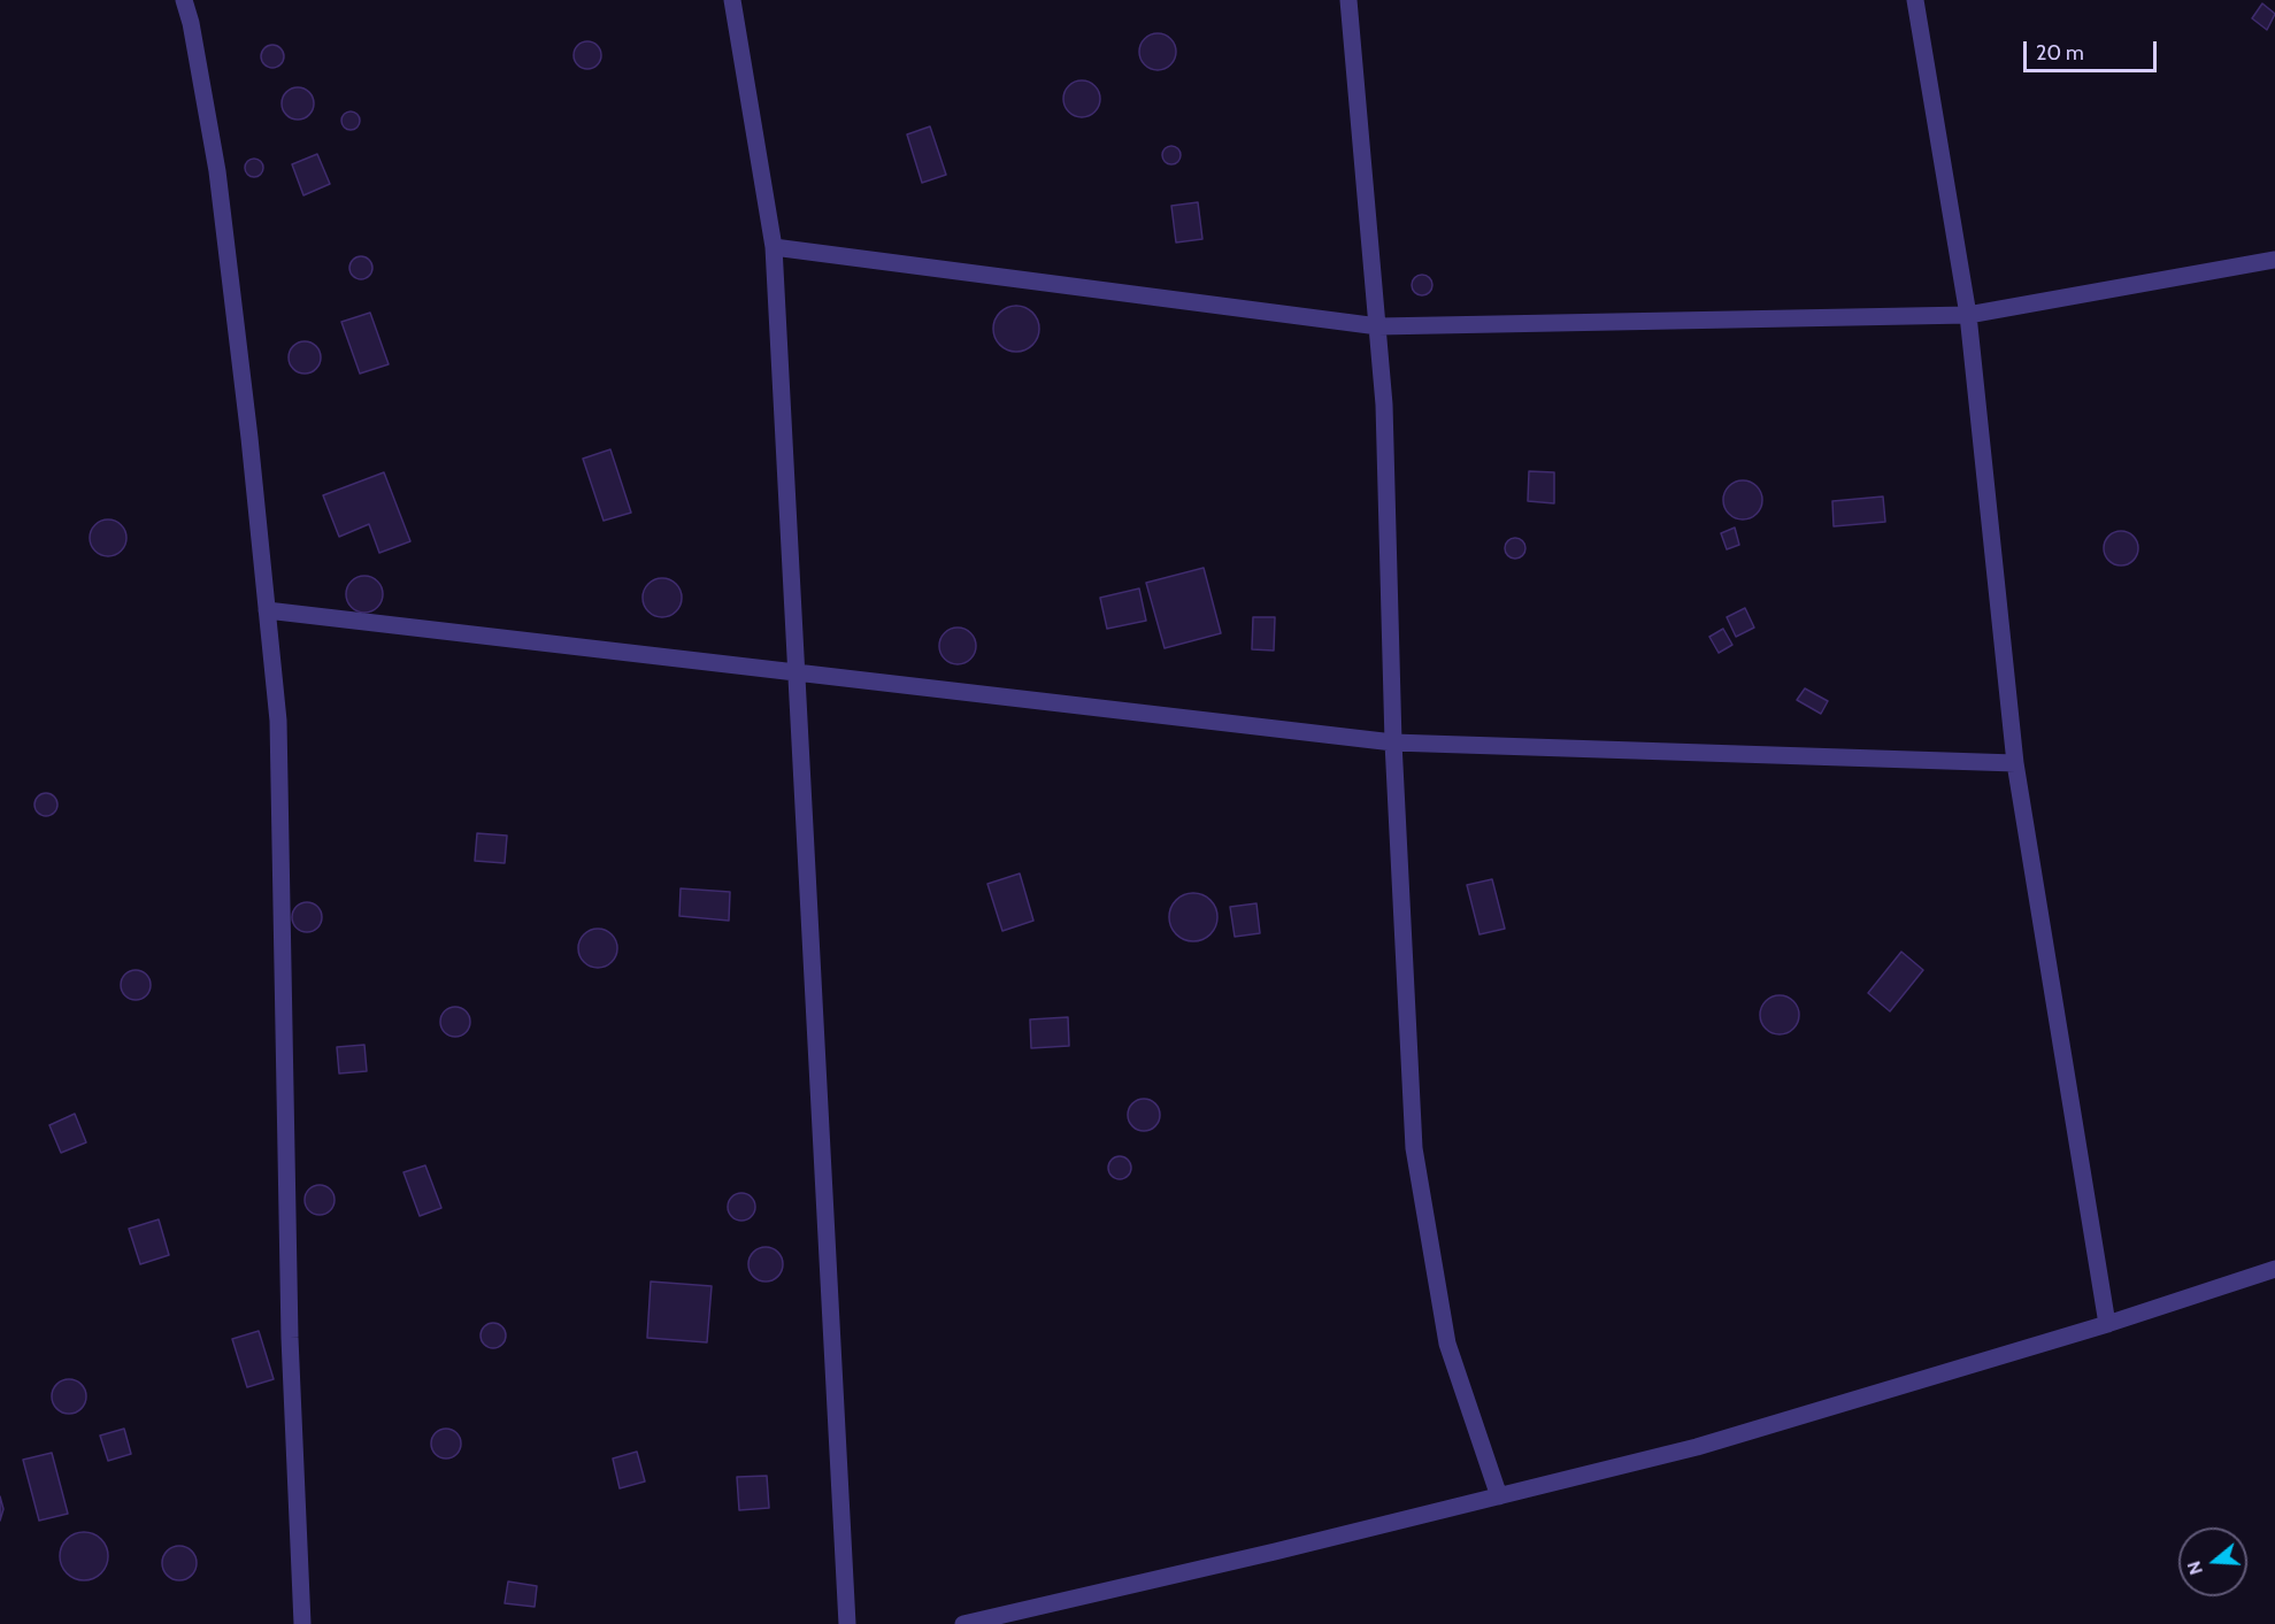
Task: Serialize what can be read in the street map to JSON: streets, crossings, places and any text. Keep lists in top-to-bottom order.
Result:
{
  "scale_bar": "20 m",
  "north": "left"
}
